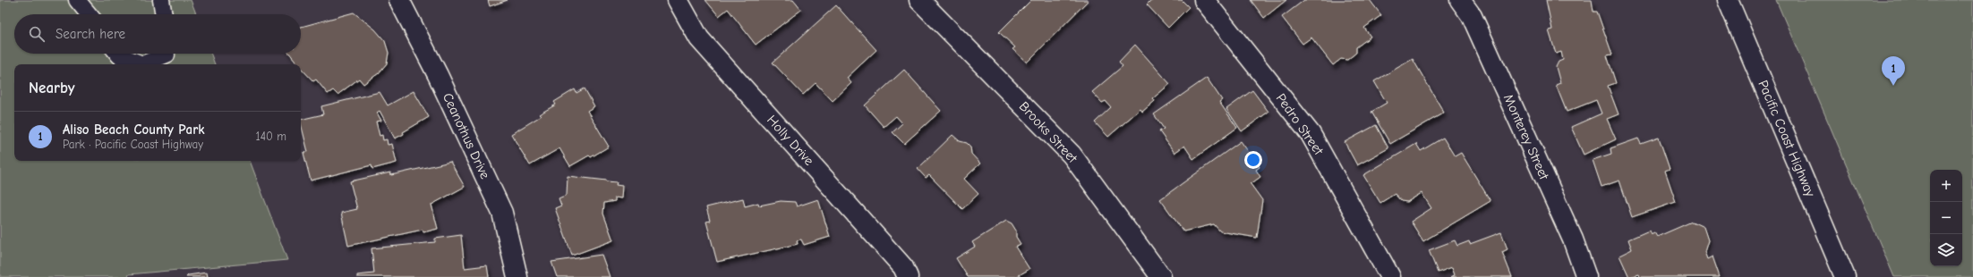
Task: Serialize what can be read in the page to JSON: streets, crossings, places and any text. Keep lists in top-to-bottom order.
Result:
{
  "streets": {
    "main road": [
      "Pedro Street",
      "Brooks Street",
      "Ceanothus Drive",
      "Monterey Street",
      "Pacific Coast Highway",
      "Holly Drive"
    ]
  },
  "page": {
    "search": "Search here",
    "pins": "1",
    "heading": "Nearby",
    "list": [
      {
        "mark": "1",
        "name": "Aliso Beach County Park",
        "note": "Park · Pacific Coast Highway",
        "value": "140 m"
      }
    ],
    "map_buttons": ["+", "−"]
  }
}
